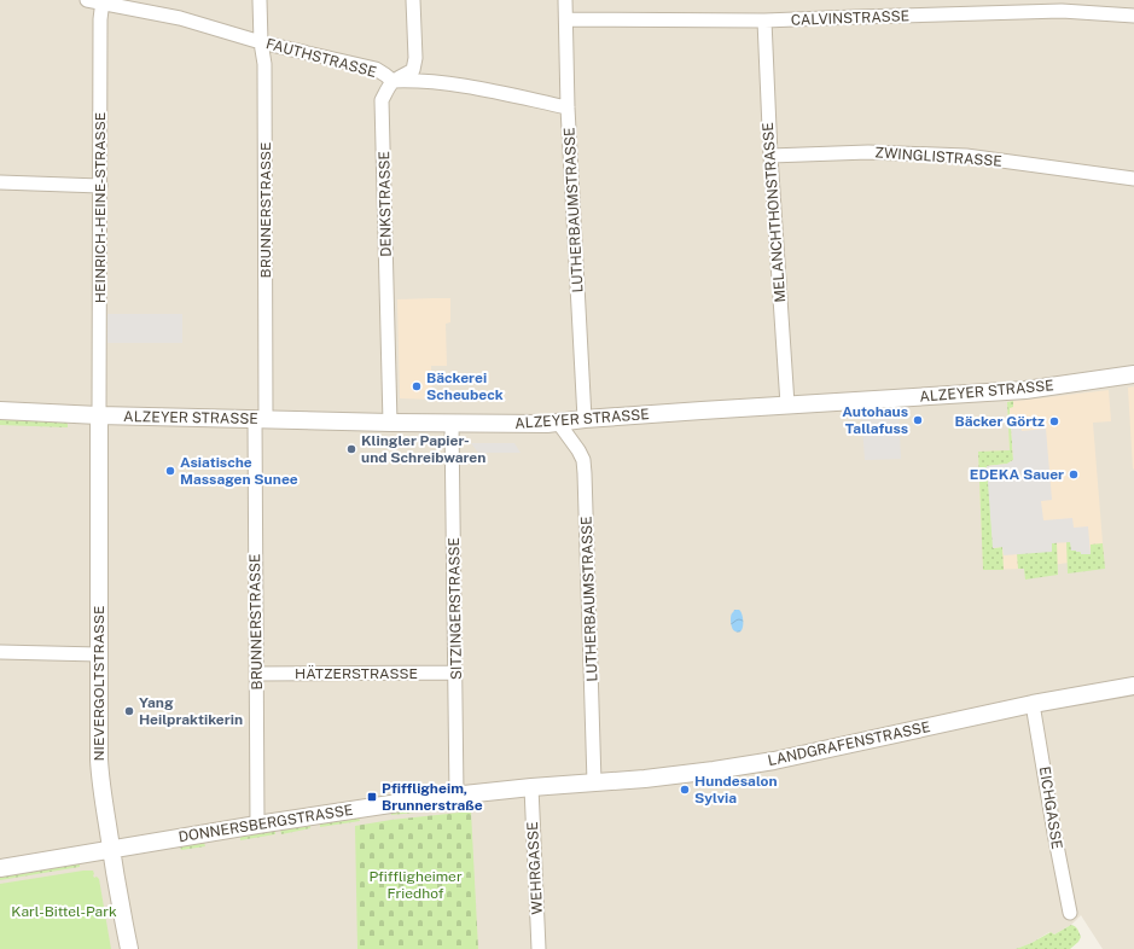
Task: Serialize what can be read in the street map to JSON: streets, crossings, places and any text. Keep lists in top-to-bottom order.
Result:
{
  "streets": {
    "street": [
      "CALVINSTRASSE",
      "FAUTHSTRASSE",
      "ZWINGLISTRASSE",
      "DENKSTRASSE",
      "HEINRICH-HEINE-STRASSE",
      "BRUNNERSTRASSE",
      "LUTHERBAUMSTRASSE",
      "MELANCHTHONSTRASSE",
      "ALZEYER STRASSE",
      "SITZINGERSTRASSE",
      "HÄTZERSTRASSE",
      "NIEVERGOLTSTRASSE",
      "LANDGRAFENSTRASSE",
      "EICHGASSE",
      "DONNERSBERGSTRASSE",
      "WEHRGASSE"
    ]
  },
  "crossings": [
    ["CALVINSTRASSE", "LUTHERBAUMSTRASSE"],
    ["CALVINSTRASSE", "MELANCHTHONSTRASSE"],
    ["FAUTHSTRASSE", "DENKSTRASSE"],
    ["FAUTHSTRASSE", "HEINRICH-HEINE-STRASSE"],
    ["FAUTHSTRASSE", "BRUNNERSTRASSE"],
    ["FAUTHSTRASSE", "LUTHERBAUMSTRASSE"],
    ["ZWINGLISTRASSE", "MELANCHTHONSTRASSE"],
    ["DENKSTRASSE", "ALZEYER STRASSE"],
    ["HEINRICH-HEINE-STRASSE", "ALZEYER STRASSE"],
    ["HEINRICH-HEINE-STRASSE", "NIEVERGOLTSTRASSE"],
    ["BRUNNERSTRASSE", "ALZEYER STRASSE"],
    ["BRUNNERSTRASSE", "HÄTZERSTRASSE"],
    ["BRUNNERSTRASSE", "DONNERSBERGSTRASSE"],
    ["LUTHERBAUMSTRASSE", "ALZEYER STRASSE"],
    ["LUTHERBAUMSTRASSE", "LANDGRAFENSTRASSE"],
    ["MELANCHTHONSTRASSE", "ALZEYER STRASSE"],
    ["ALZEYER STRASSE", "SITZINGERSTRASSE"],
    ["ALZEYER STRASSE", "NIEVERGOLTSTRASSE"],
    ["SITZINGERSTRASSE", "HÄTZERSTRASSE"],
    ["SITZINGERSTRASSE", "DONNERSBERGSTRASSE"],
    ["NIEVERGOLTSTRASSE", "DONNERSBERGSTRASSE"],
    ["LANDGRAFENSTRASSE", "EICHGASSE"],
    ["LANDGRAFENSTRASSE", "DONNERSBERGSTRASSE"],
    ["LANDGRAFENSTRASSE", "WEHRGASSE"],
    ["DONNERSBERGSTRASSE", "WEHRGASSE"]
  ],
  "parks": ["Pfiffligheimer Friedhof", "Karl-Bittel-Park"],
  "places": {
    "other": [
      "Bäckerei Scheubeck",
      "Autohaus Tallafuss",
      "Bäcker Görtz",
      "Klingler Papier- und Schreibwaren",
      "Asiatische Massagen Sunee",
      "EDEKA Sauer",
      "Yang Heilpraktikerin",
      "Hundesalon Sylvia"
    ],
    "transit": ["Pfiffligheim, Brunnerstraße"]
  }
}
